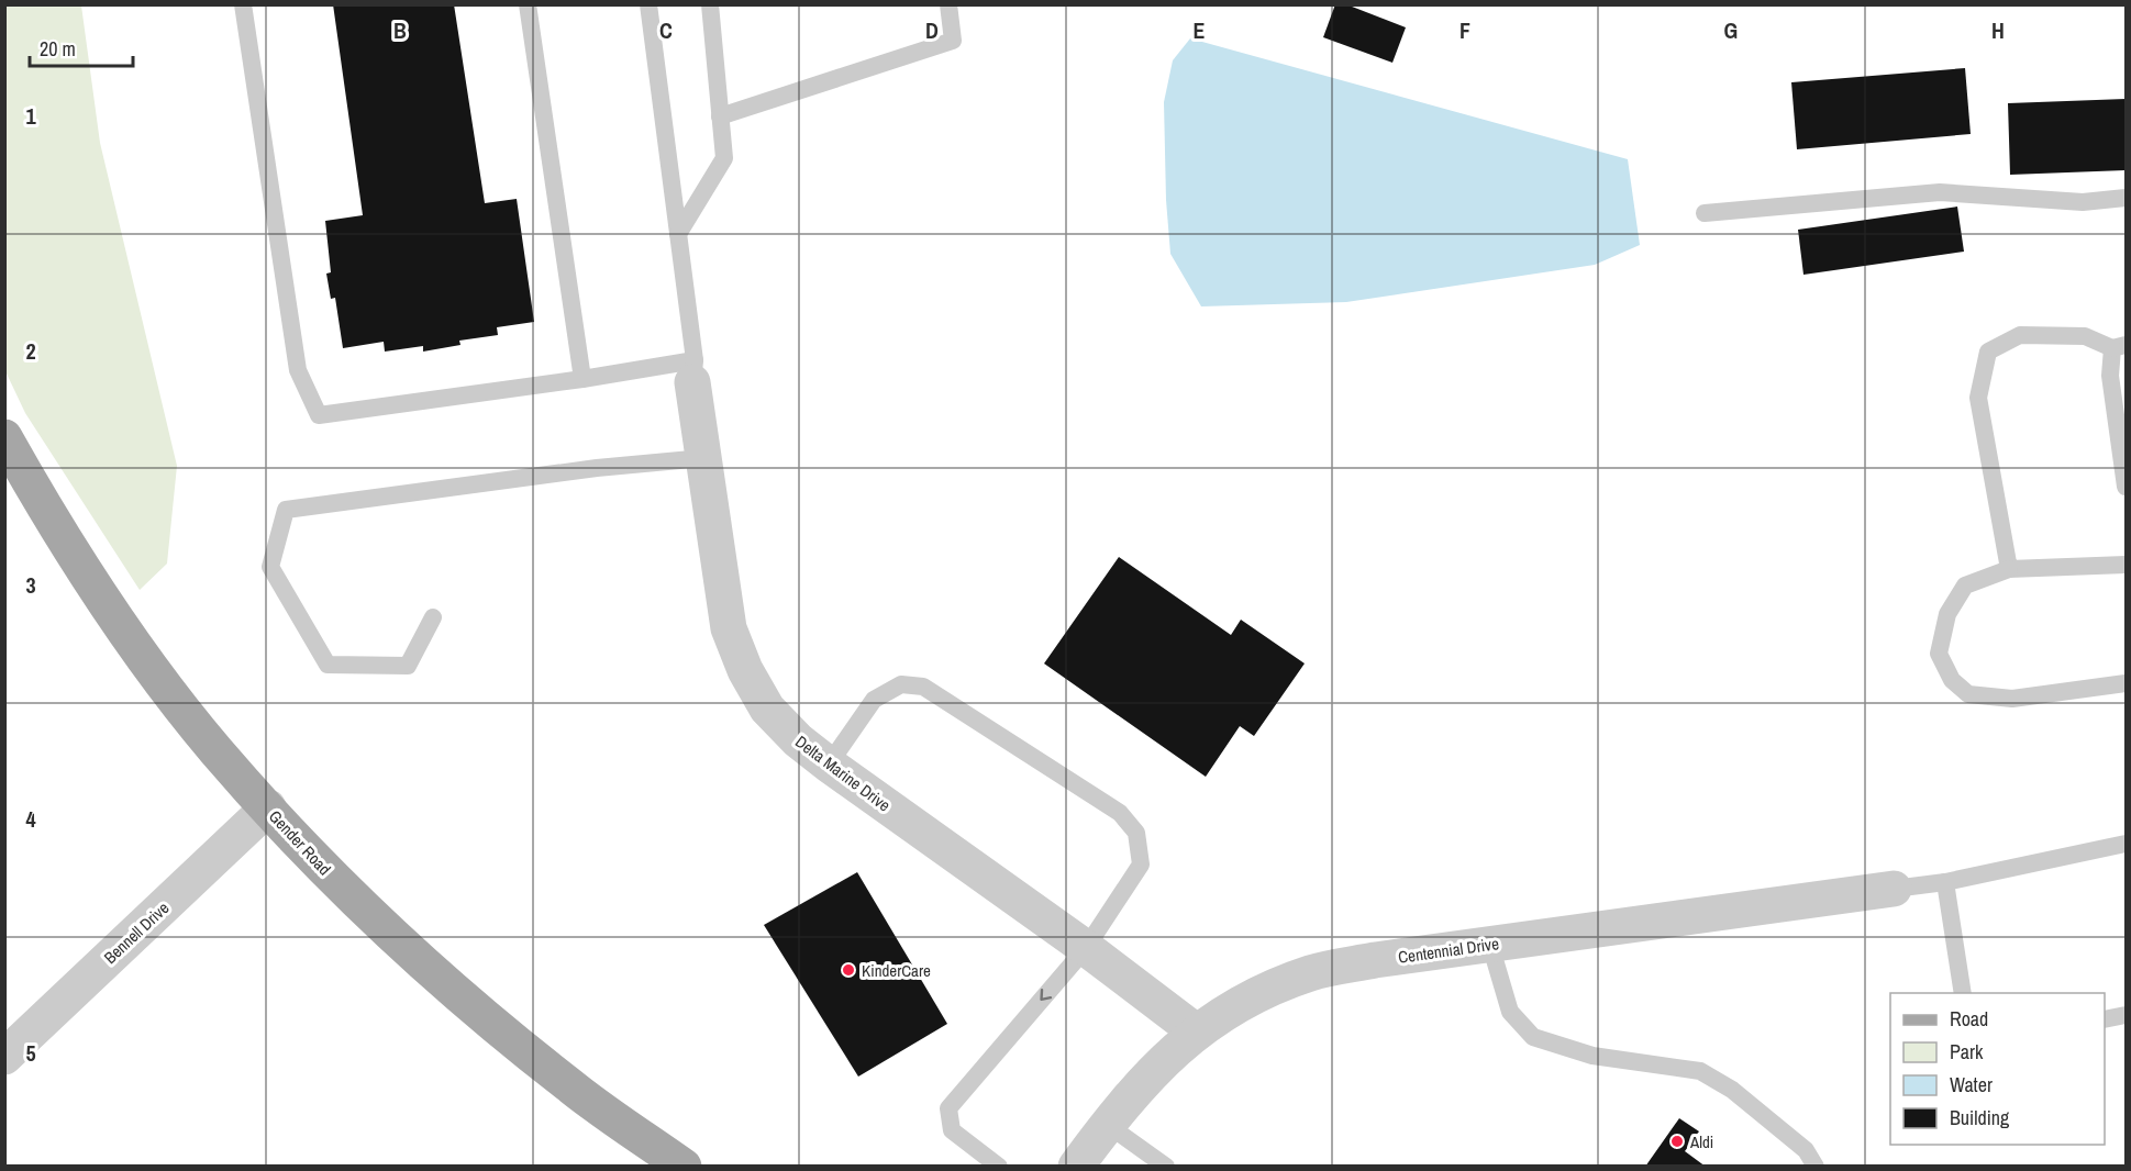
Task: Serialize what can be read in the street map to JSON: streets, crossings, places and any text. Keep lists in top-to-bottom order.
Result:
{
  "streets": {
    "main road": ["Gender Road"],
    "street": ["Delta Marine Drive", "Bennell Drive", "Centennial Drive"]
  },
  "crossings": [
    ["Delta Marine Drive", "Centennial Drive"],
    ["Gender Road", "Bennell Drive"]
  ],
  "places": ["KinderCare", "Aldi"],
  "legend": [
    "Road",
    "Park",
    "Water",
    "Building"
  ],
  "scale_bar": "20 m",
  "grid": {
    "columns": [
      "B",
      "C",
      "D",
      "E",
      "F",
      "G",
      "H"
    ],
    "rows": [
      "1",
      "2",
      "3",
      "4",
      "5"
    ]
  }
}
